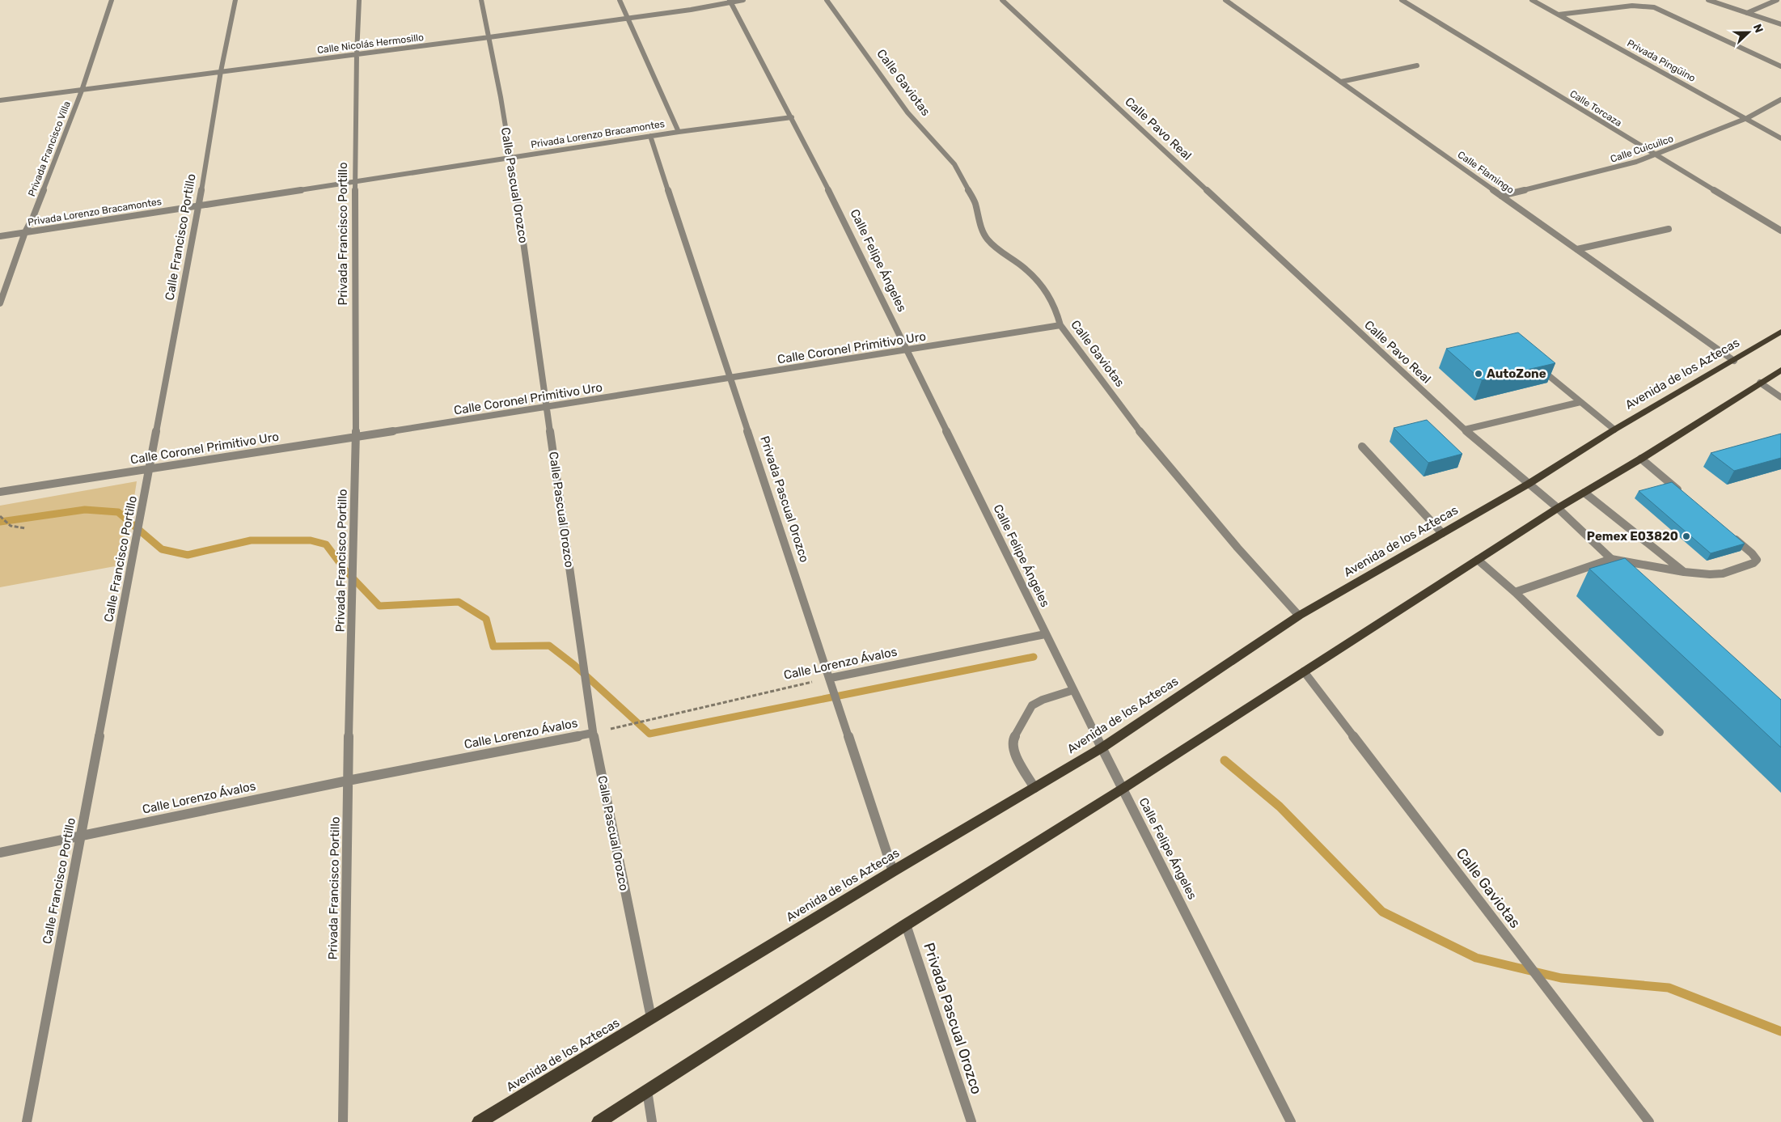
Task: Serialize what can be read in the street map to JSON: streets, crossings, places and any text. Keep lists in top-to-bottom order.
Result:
{
  "streets": {
    "main road": ["Avenida de los Aztecas"],
    "street": [
      "Calle Nicolás Hermosillo",
      "Privada Pingüino",
      "Calle Gaviotas",
      "Calle Torcaza",
      "Calle Pavo Real",
      "Privada Lorenzo Bracamontes",
      "Privada Francisco Villa",
      "Calle Cuicuilco",
      "Calle Flamingo",
      "Calle Pascual Orozco",
      "Privada Francisco Portillo",
      "Calle Francisco Portillo",
      "Calle Felipe Ángeles",
      "Calle Coronel Primitivo Uro",
      "Privada Pascual Orozco",
      "Calle Lorenzo Ávalos"
    ]
  },
  "crossings": [
    ["Calle Nicolás Hermosillo", "Privada Francisco Villa"],
    ["Calle Nicolás Hermosillo", "Calle Pascual Orozco"],
    ["Calle Nicolás Hermosillo", "Privada Francisco Portillo"],
    ["Calle Nicolás Hermosillo", "Calle Francisco Portillo"],
    ["Calle Nicolás Hermosillo", "Calle Felipe Ángeles"],
    ["Privada Pingüino", "Calle Cuicuilco"],
    ["Calle Gaviotas", "Calle Coronel Primitivo Uro"],
    ["Calle Gaviotas", "Avenida de los Aztecas"],
    ["Calle Torcaza", "Calle Cuicuilco"],
    ["Calle Pavo Real", "Avenida de los Aztecas"],
    ["Privada Lorenzo Bracamontes", "Privada Francisco Villa"],
    ["Privada Lorenzo Bracamontes", "Calle Pascual Orozco"],
    ["Privada Lorenzo Bracamontes", "Privada Francisco Portillo"],
    ["Privada Lorenzo Bracamontes", "Calle Francisco Portillo"],
    ["Privada Lorenzo Bracamontes", "Calle Felipe Ángeles"],
    ["Privada Lorenzo Bracamontes", "Privada Pascual Orozco"],
    ["Calle Cuicuilco", "Calle Flamingo"],
    ["Calle Flamingo", "Avenida de los Aztecas"],
    ["Calle Pascual Orozco", "Calle Coronel Primitivo Uro"],
    ["Calle Pascual Orozco", "Avenida de los Aztecas"],
    ["Calle Pascual Orozco", "Calle Lorenzo Ávalos"],
    ["Privada Francisco Portillo", "Calle Coronel Primitivo Uro"],
    ["Privada Francisco Portillo", "Calle Lorenzo Ávalos"],
    ["Calle Francisco Portillo", "Calle Coronel Primitivo Uro"],
    ["Calle Francisco Portillo", "Calle Lorenzo Ávalos"],
    ["Calle Felipe Ángeles", "Calle Coronel Primitivo Uro"],
    ["Calle Felipe Ángeles", "Avenida de los Aztecas"],
    ["Calle Felipe Ángeles", "Calle Lorenzo Ávalos"],
    ["Calle Coronel Primitivo Uro", "Privada Pascual Orozco"],
    ["Avenida de los Aztecas", "Privada Pascual Orozco"],
    ["Privada Pascual Orozco", "Calle Lorenzo Ávalos"]
  ],
  "places": ["AutoZone", "Pemex E03820"],
  "north": "right"
}
